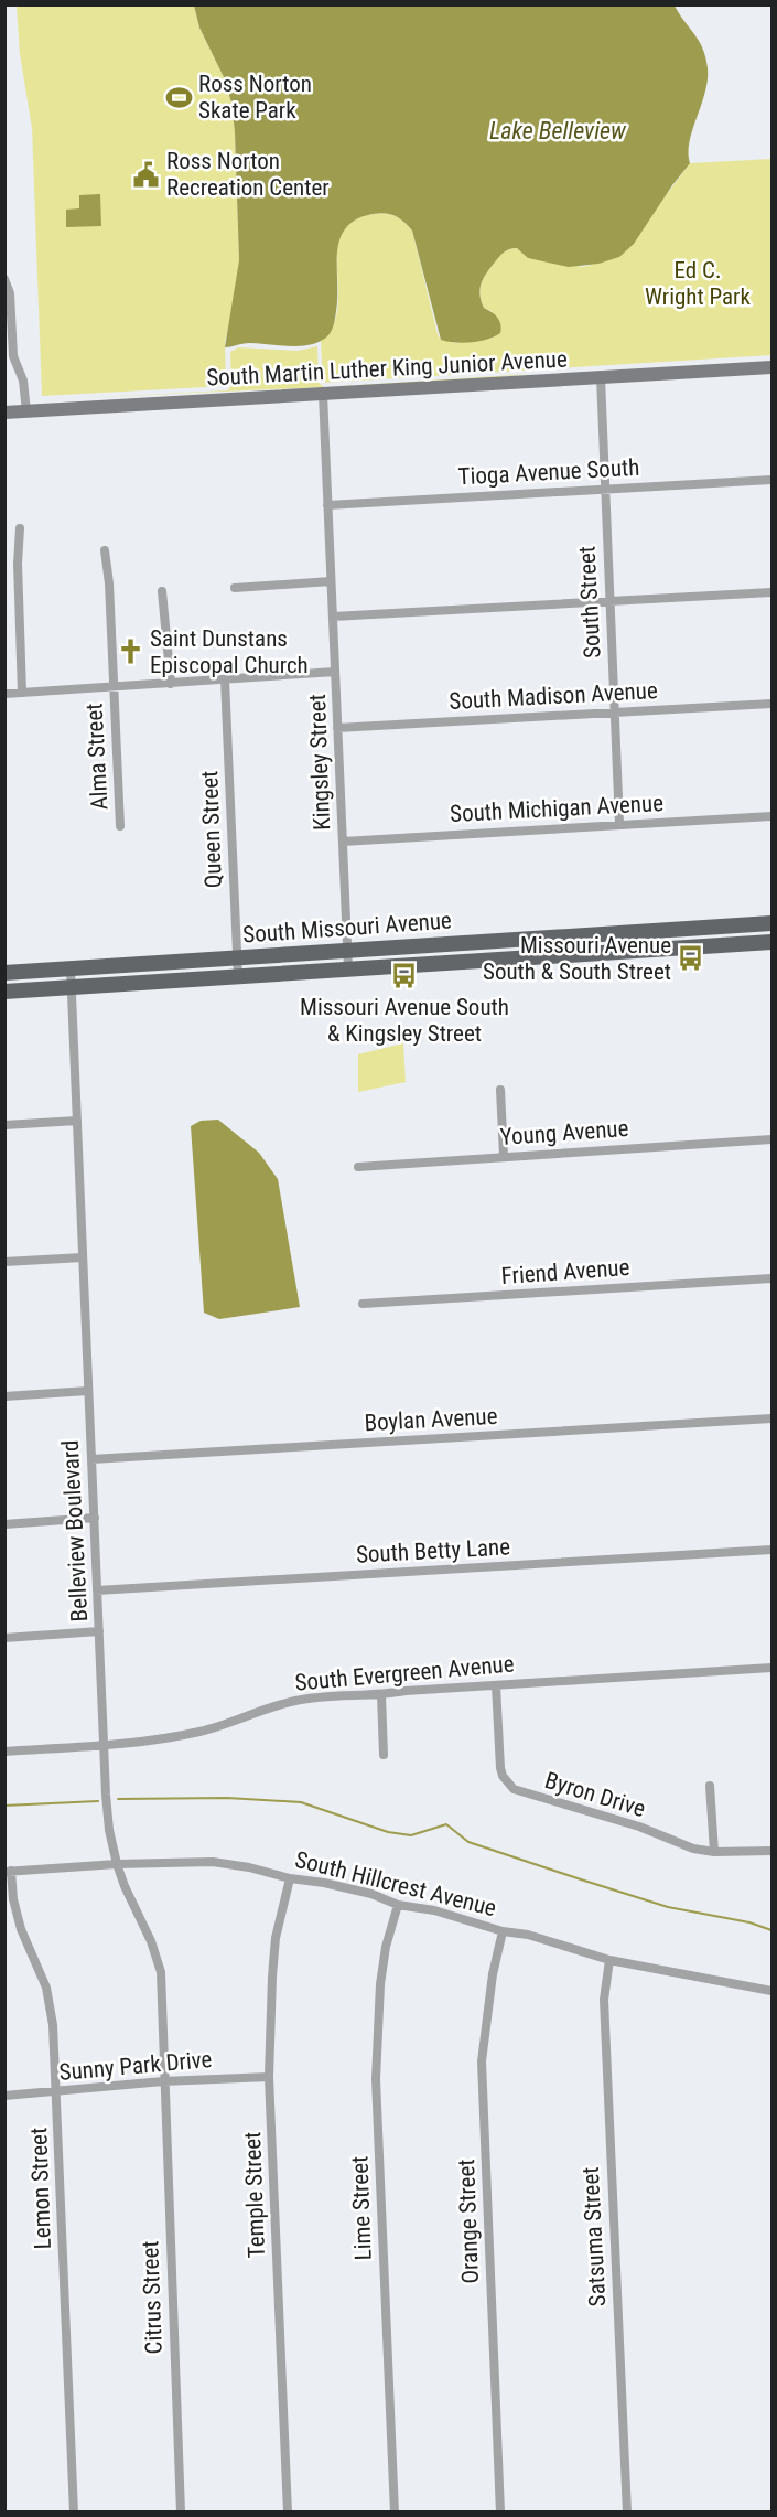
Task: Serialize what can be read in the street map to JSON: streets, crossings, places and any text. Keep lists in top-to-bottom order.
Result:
{
  "streets": {
    "main road": ["South Missouri Avenue"],
    "street": [
      "South Martin Luther King Junior Avenue",
      "Tioga Avenue South",
      "South Street",
      "South Madison Avenue",
      "Alma Street",
      "Kingsley Street",
      "South Michigan Avenue",
      "Queen Street",
      "Young Avenue",
      "Friend Avenue",
      "Boylan Avenue",
      "Belleview Boulevard",
      "South Betty Lane",
      "South Evergreen Avenue",
      "Byron Drive",
      "South Hillcrest Avenue",
      "Sunny Park Drive",
      "Lemon Street",
      "Temple Street",
      "Lime Street",
      "Orange Street",
      "Satsuma Street",
      "Citrus Street"
    ]
  },
  "crossings": [
    ["South Martin Luther King Junior Avenue", "South Street"],
    ["South Martin Luther King Junior Avenue", "Kingsley Street"],
    ["Tioga Avenue South", "South Street"],
    ["Tioga Avenue South", "Kingsley Street"],
    ["South Street", "South Madison Avenue"],
    ["South Street", "South Michigan Avenue"],
    ["South Madison Avenue", "Kingsley Street"],
    ["Kingsley Street", "South Michigan Avenue"],
    ["Kingsley Street", "South Missouri Avenue"],
    ["Queen Street", "South Missouri Avenue"],
    ["South Missouri Avenue", "Belleview Boulevard"],
    ["Boylan Avenue", "Belleview Boulevard"],
    ["Belleview Boulevard", "South Betty Lane"],
    ["Belleview Boulevard", "South Evergreen Avenue"],
    ["Belleview Boulevard", "South Hillcrest Avenue"],
    ["Belleview Boulevard", "Sunny Park Drive"],
    ["Belleview Boulevard", "Citrus Street"],
    ["South Evergreen Avenue", "Byron Drive"],
    ["South Hillcrest Avenue", "Lemon Street"],
    ["South Hillcrest Avenue", "Temple Street"],
    ["South Hillcrest Avenue", "Lime Street"],
    ["South Hillcrest Avenue", "Orange Street"],
    ["South Hillcrest Avenue", "Satsuma Street"],
    ["Sunny Park Drive", "Lemon Street"],
    ["Sunny Park Drive", "Temple Street"],
    ["Sunny Park Drive", "Citrus Street"]
  ],
  "water": ["Lake Belleview"],
  "parks": ["Ed C. Wright Park"],
  "places": {
    "sports": ["Ross Norton Skate Park"],
    "public building": ["Ross Norton Recreation Center"],
    "church": ["Saint Dunstans Episcopal Church"],
    "bus stop": ["Missouri Avenue South & South Street", "Missouri Avenue South & Kingsley Street"]
  }
}
